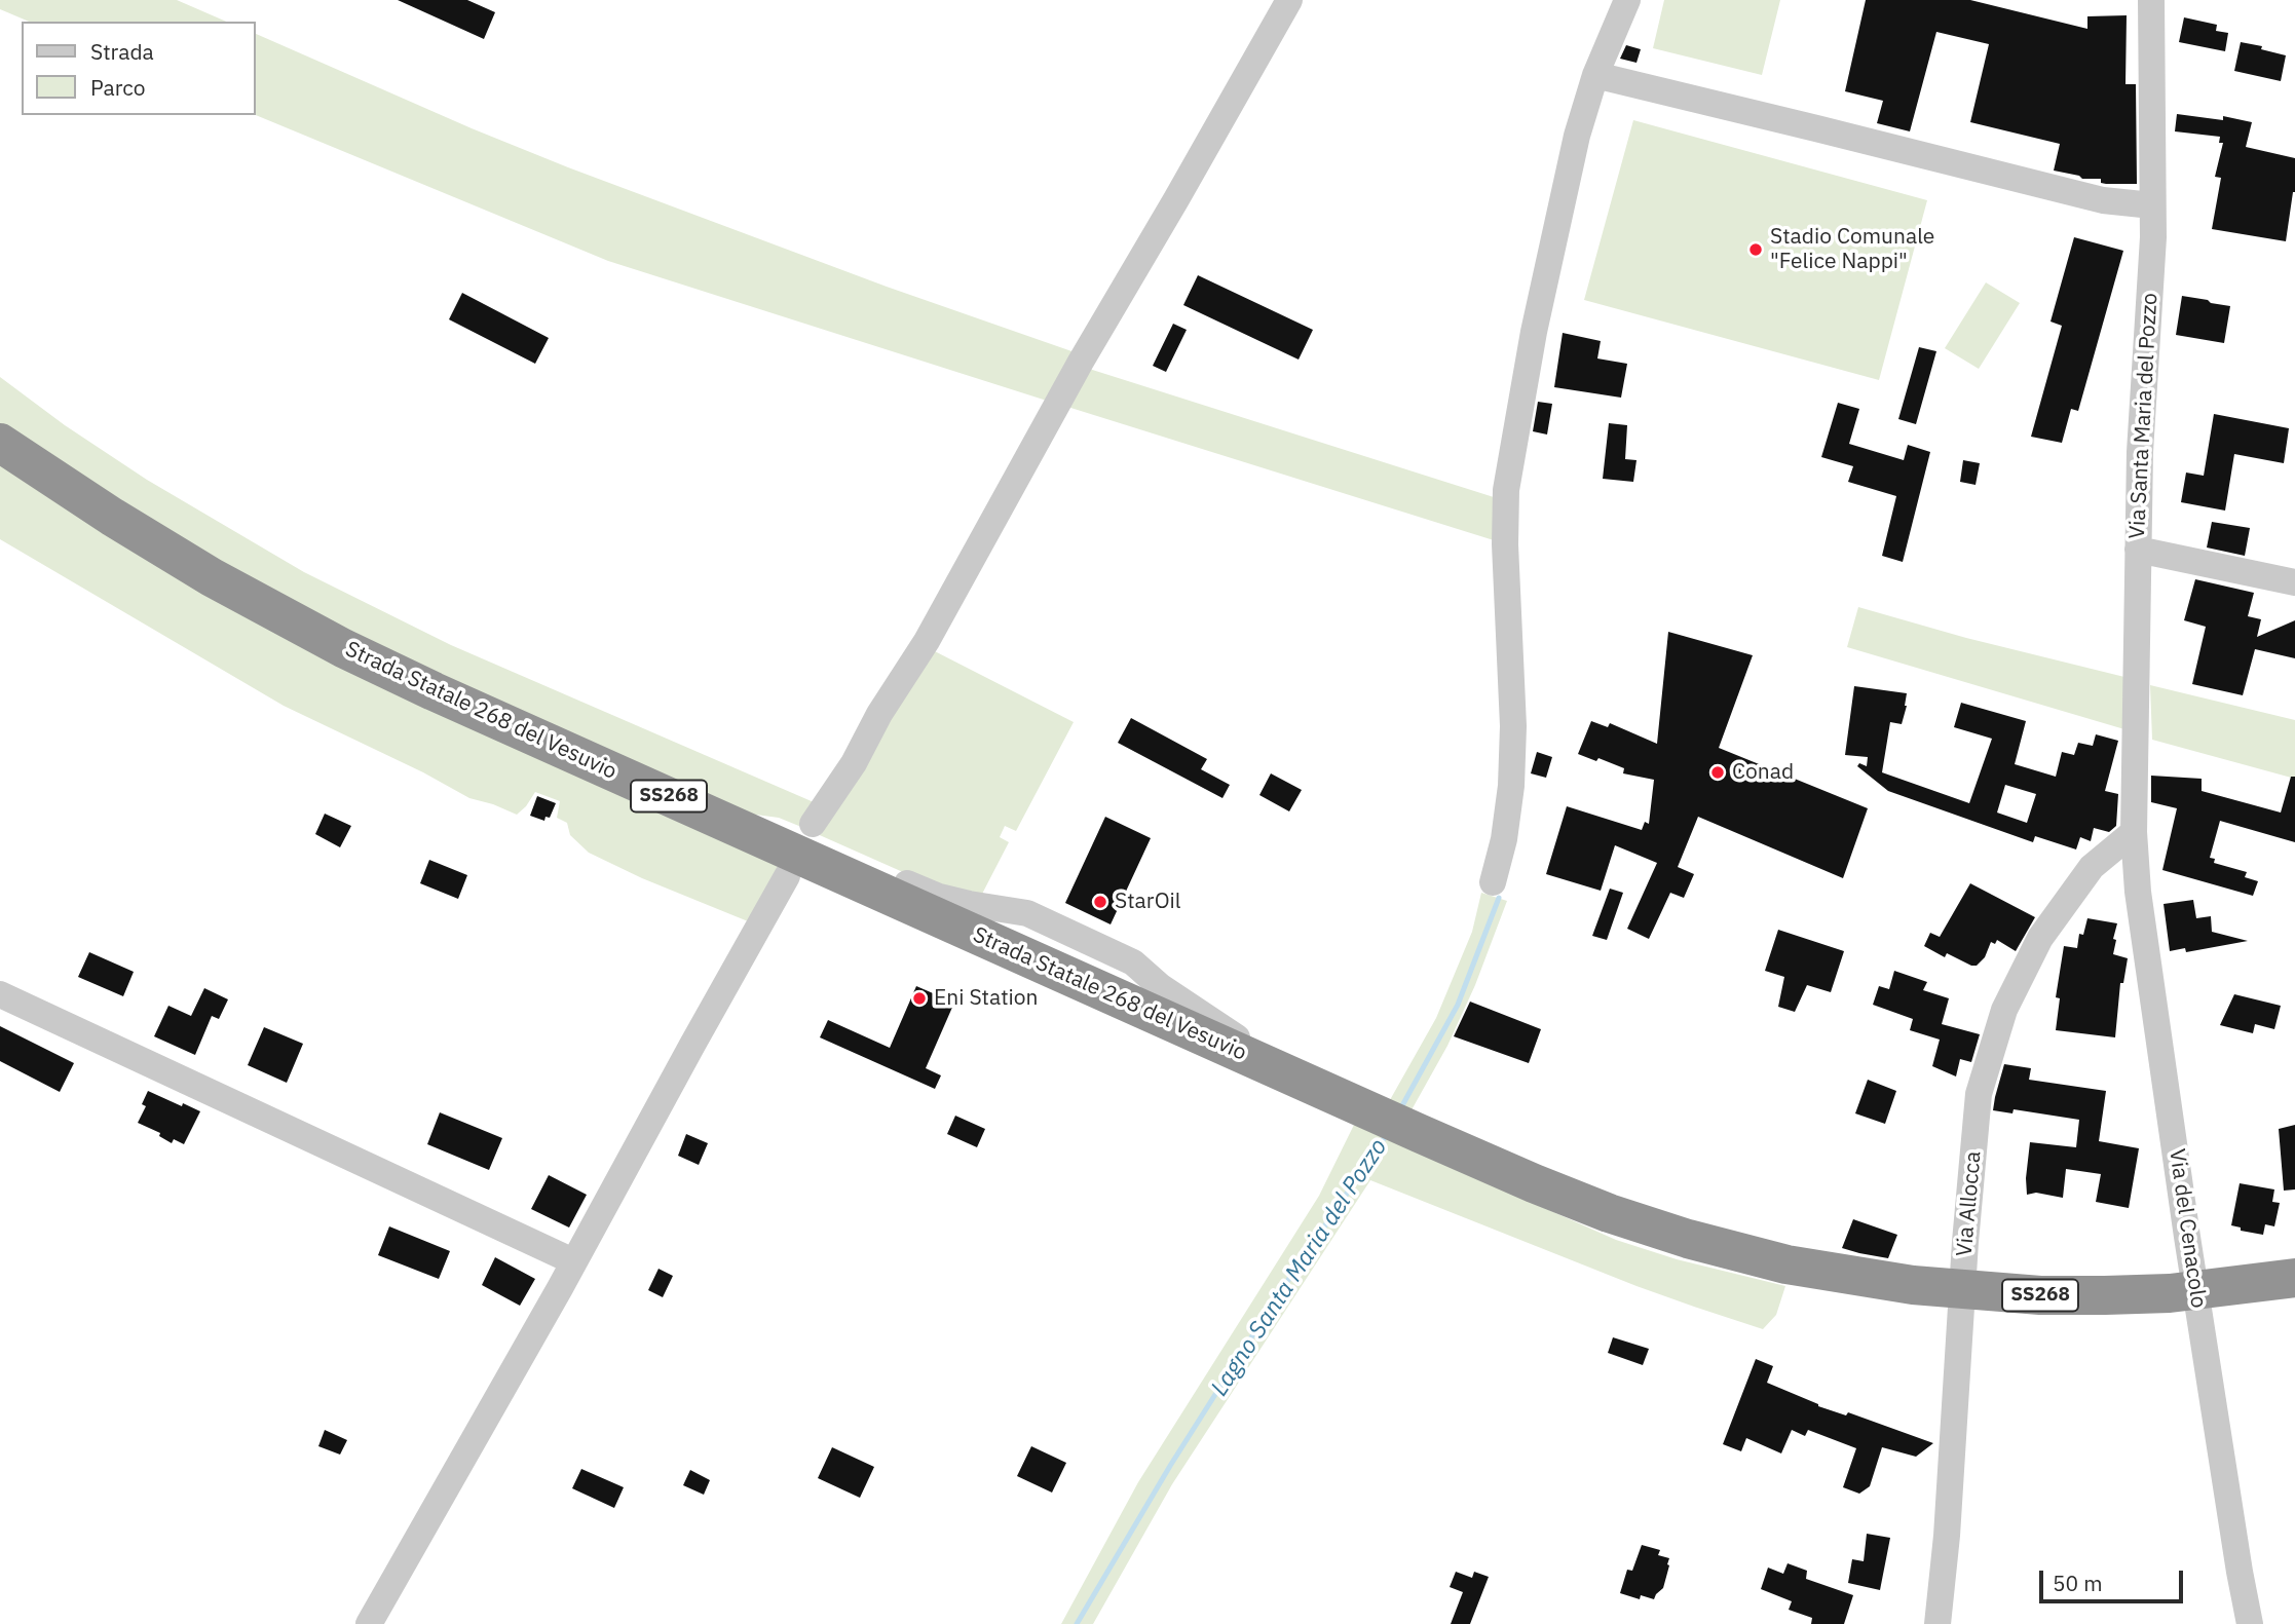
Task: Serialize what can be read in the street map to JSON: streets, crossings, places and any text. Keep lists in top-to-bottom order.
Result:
{
  "streets": {
    "highway": ["Strada Statale 268 del Vesuvio", "SS268"],
    "street": ["Via Santa Maria del Pozzo", "Via Allocca", "Via del Cenacolo"]
  },
  "crossings": [
    ["Via Santa Maria del Pozzo", "Via Allocca"],
    ["Via Santa Maria del Pozzo", "Via del Cenacolo"],
    ["Via Allocca", "Via del Cenacolo"]
  ],
  "water": ["Lagno Santa Maria del Pozzo"],
  "places": [
    "Stadio Comunale \"Felice Nappi\"",
    "Conad",
    "StarOil",
    "Eni Station"
  ],
  "legend": ["Strada", "Parco"],
  "scale_bar": "50 m"
}
